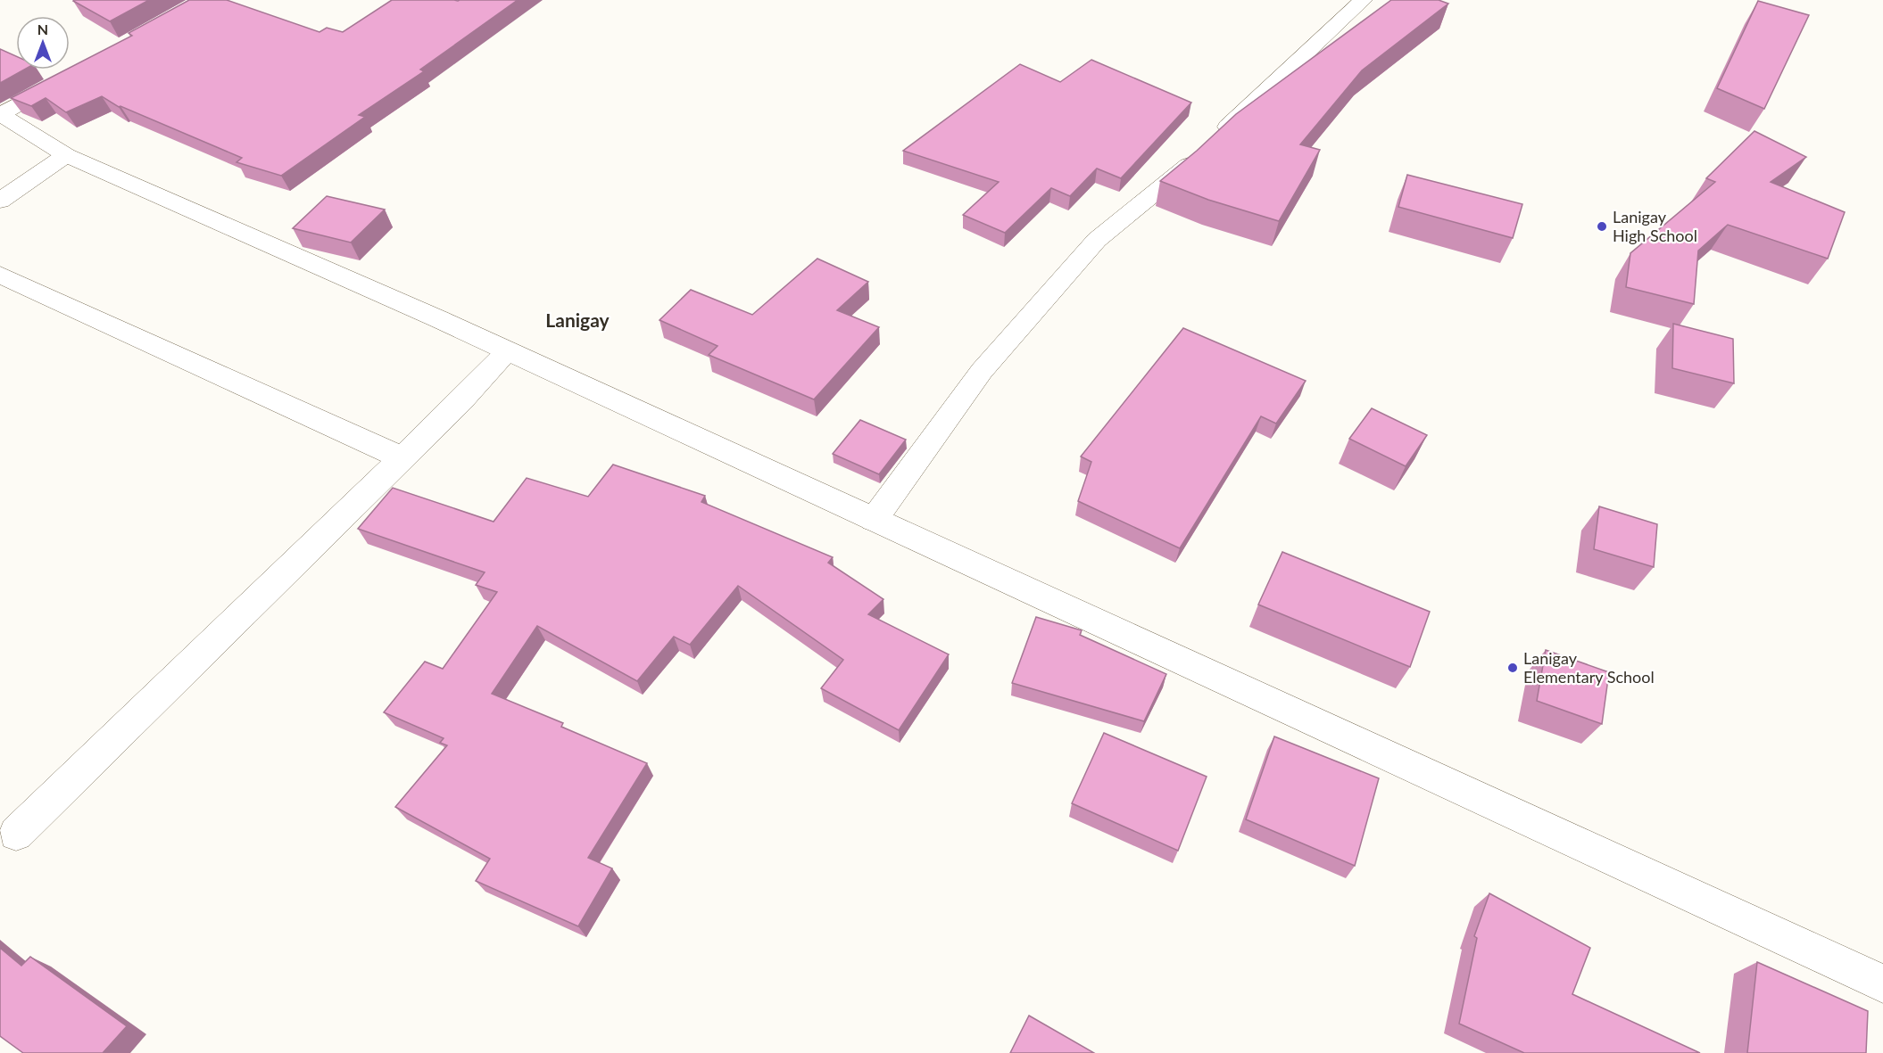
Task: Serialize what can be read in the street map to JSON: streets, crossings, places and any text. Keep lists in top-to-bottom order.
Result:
{
  "districts": ["Lanigay"],
  "places": ["Lanigay High School", "Lanigay Elementary School"],
  "north": "top"
}
